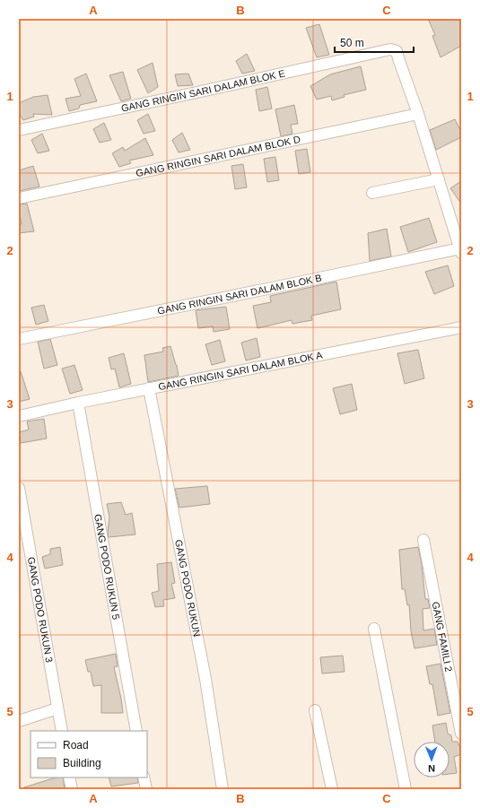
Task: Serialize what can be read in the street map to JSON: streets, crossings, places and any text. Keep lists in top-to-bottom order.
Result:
{
  "streets": {
    "street": [
      "GANG RINGIN SARI DALAM BLOK E",
      "GANG RINGIN SARI DALAM BLOK D",
      "GANG RINGIN SARI DALAM BLOK B",
      "GANG RINGIN SARI DALAM BLOK A",
      "GANG PODO RUKUN 5",
      "GANG PODO RUKUN",
      "GANG PODO RUKUN 3",
      "GANG FAMILI 2"
    ]
  },
  "crossings": [
    ["GANG RINGIN SARI DALAM BLOK E", "GANG RINGIN SARI DALAM BLOK D"],
    ["GANG RINGIN SARI DALAM BLOK A", "GANG PODO RUKUN 5"],
    ["GANG RINGIN SARI DALAM BLOK A", "GANG PODO RUKUN"]
  ],
  "legend": ["Road", "Building"],
  "scale_bar": "50 m",
  "north": "bottom",
  "grid": {
    "columns": ["A", "B", "C"],
    "rows": [
      "1",
      "2",
      "3",
      "4",
      "5"
    ]
  }
}
